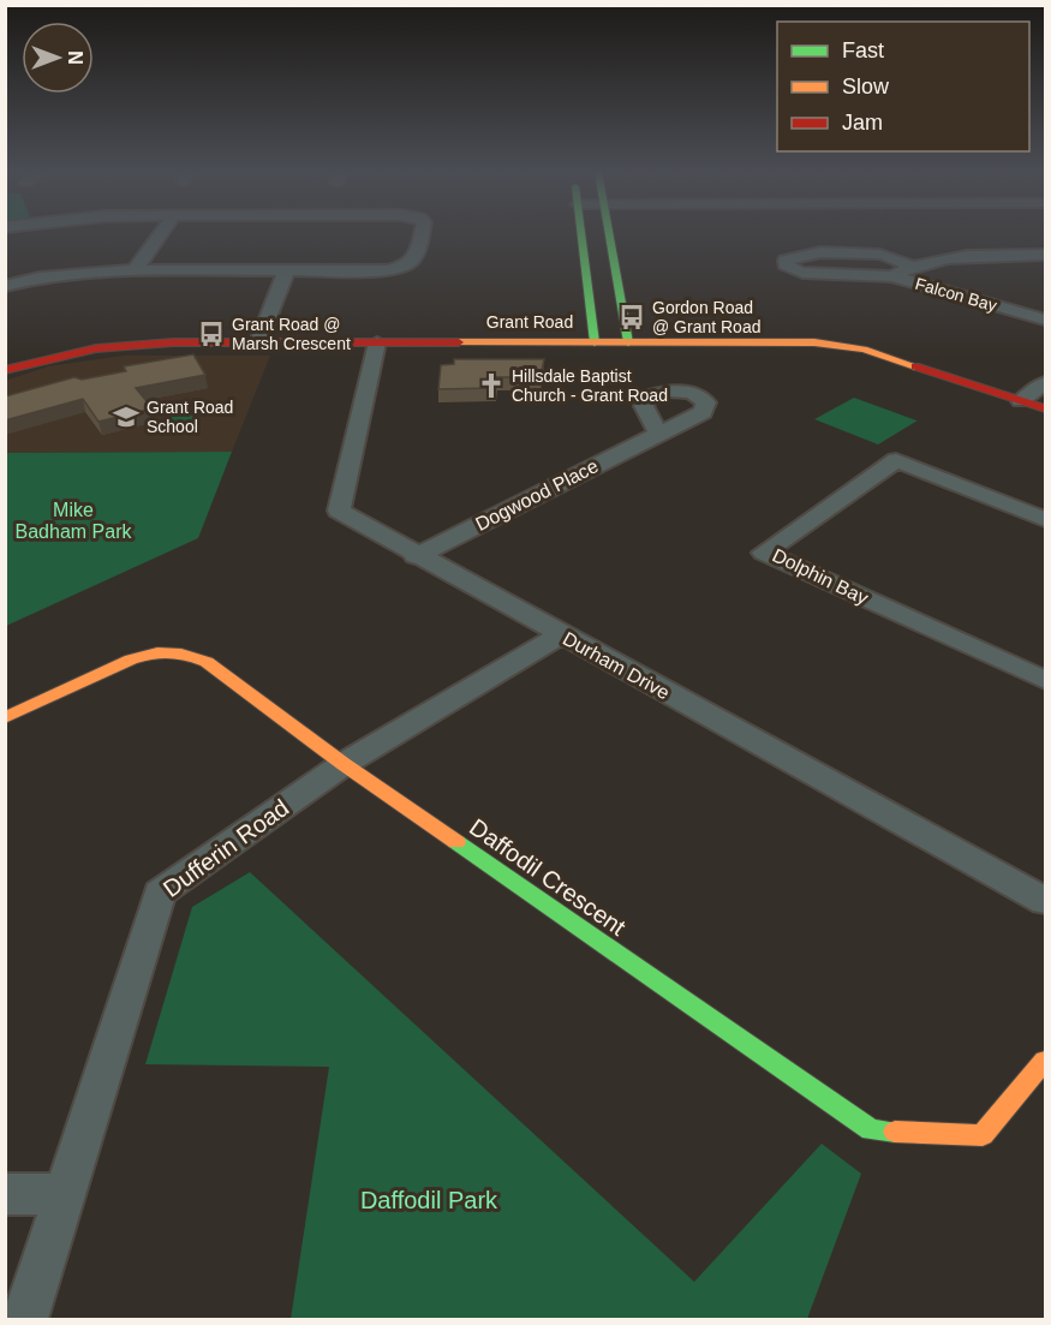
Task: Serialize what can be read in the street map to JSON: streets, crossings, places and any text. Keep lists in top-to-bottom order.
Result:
{
  "streets": {
    "street": [
      "Falcon Bay",
      "Grant Road",
      "Dogwood Place",
      "Dolphin Bay",
      "Durham Drive",
      "Dufferin Road",
      "Daffodil Crescent"
    ]
  },
  "crossings": [
    ["Grant Road", "Durham Drive"],
    ["Dogwood Place", "Durham Drive"],
    ["Durham Drive", "Dufferin Road"],
    ["Dufferin Road", "Daffodil Crescent"]
  ],
  "parks": ["Mike Badham Park", "Daffodil Park"],
  "places": {
    "bus stop": ["Gordon Road @ Grant Road", "Grant Road @ Marsh Crescent"],
    "church": ["Hillsdale Baptist Church - Grant Road"],
    "school or university": ["Grant Road School"]
  },
  "legend": ["Fast", "Slow", "Jam"],
  "north": "right"
}
